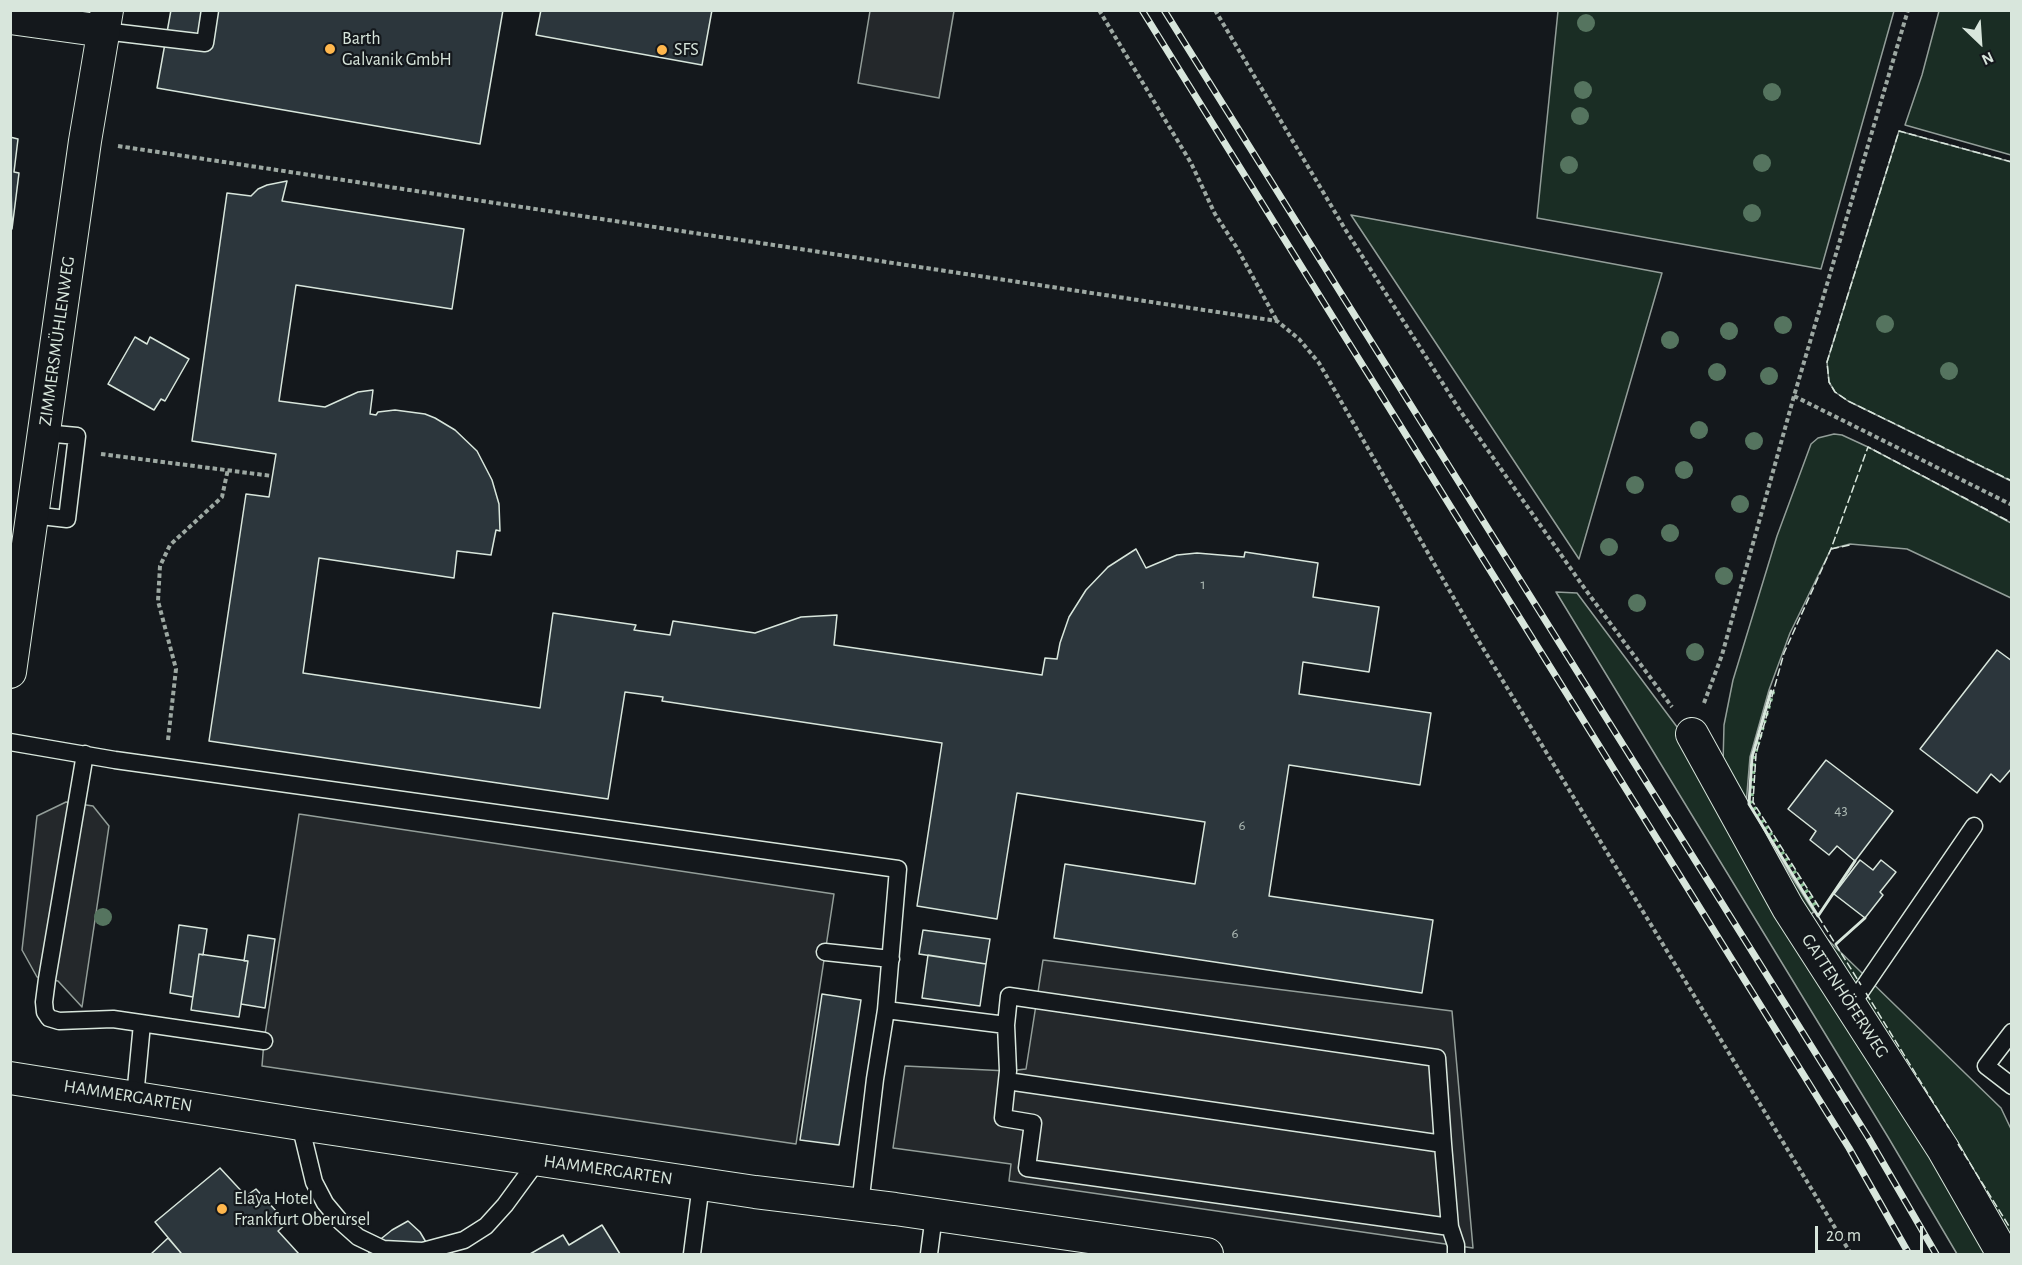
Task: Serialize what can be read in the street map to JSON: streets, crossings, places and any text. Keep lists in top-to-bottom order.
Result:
{
  "streets": {
    "street": ["ZIMMERSMÜHLENWEG", "GATTENHÖFERWEG", "HAMMERGARTEN"]
  },
  "places": ["Barth Galvanik GmbH", "SFS", "Elaya Hotel Frankfurt Oberursel"],
  "house_numbers": [
    "1",
    "43",
    "6",
    "6"
  ],
  "scale_bar": "20 m",
  "north": "bottom right"
}
